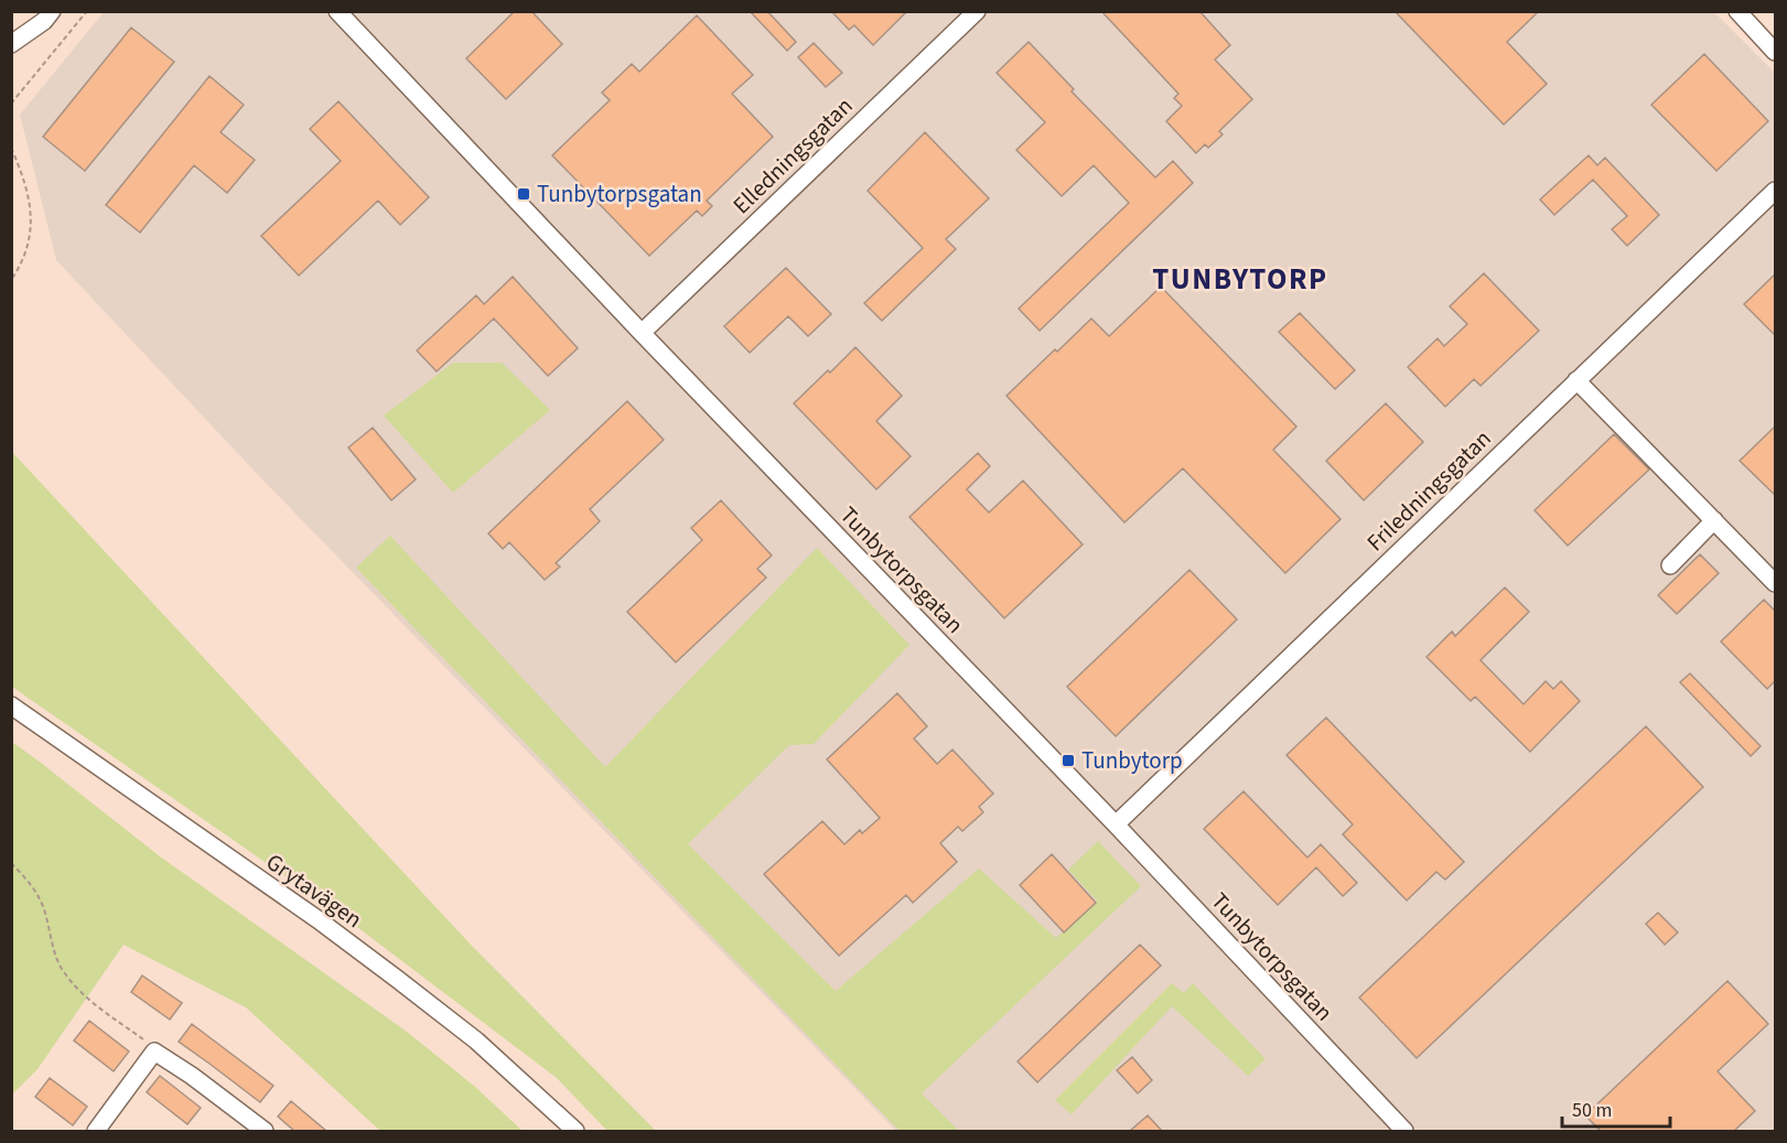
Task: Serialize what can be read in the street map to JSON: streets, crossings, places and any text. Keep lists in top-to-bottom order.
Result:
{
  "streets": {
    "street": [
      "Elledningsgatan",
      "Friledningsgatan",
      "Tunbytorpsgatan",
      "Grytavägen"
    ]
  },
  "crossings": [
    ["Elledningsgatan", "Tunbytorpsgatan"],
    ["Friledningsgatan", "Tunbytorpsgatan"]
  ],
  "districts": ["TUNBYTORP"],
  "places": {
    "transit": ["Tunbytorpsgatan", "Tunbytorp"]
  },
  "scale_bar": "50 m"
}
